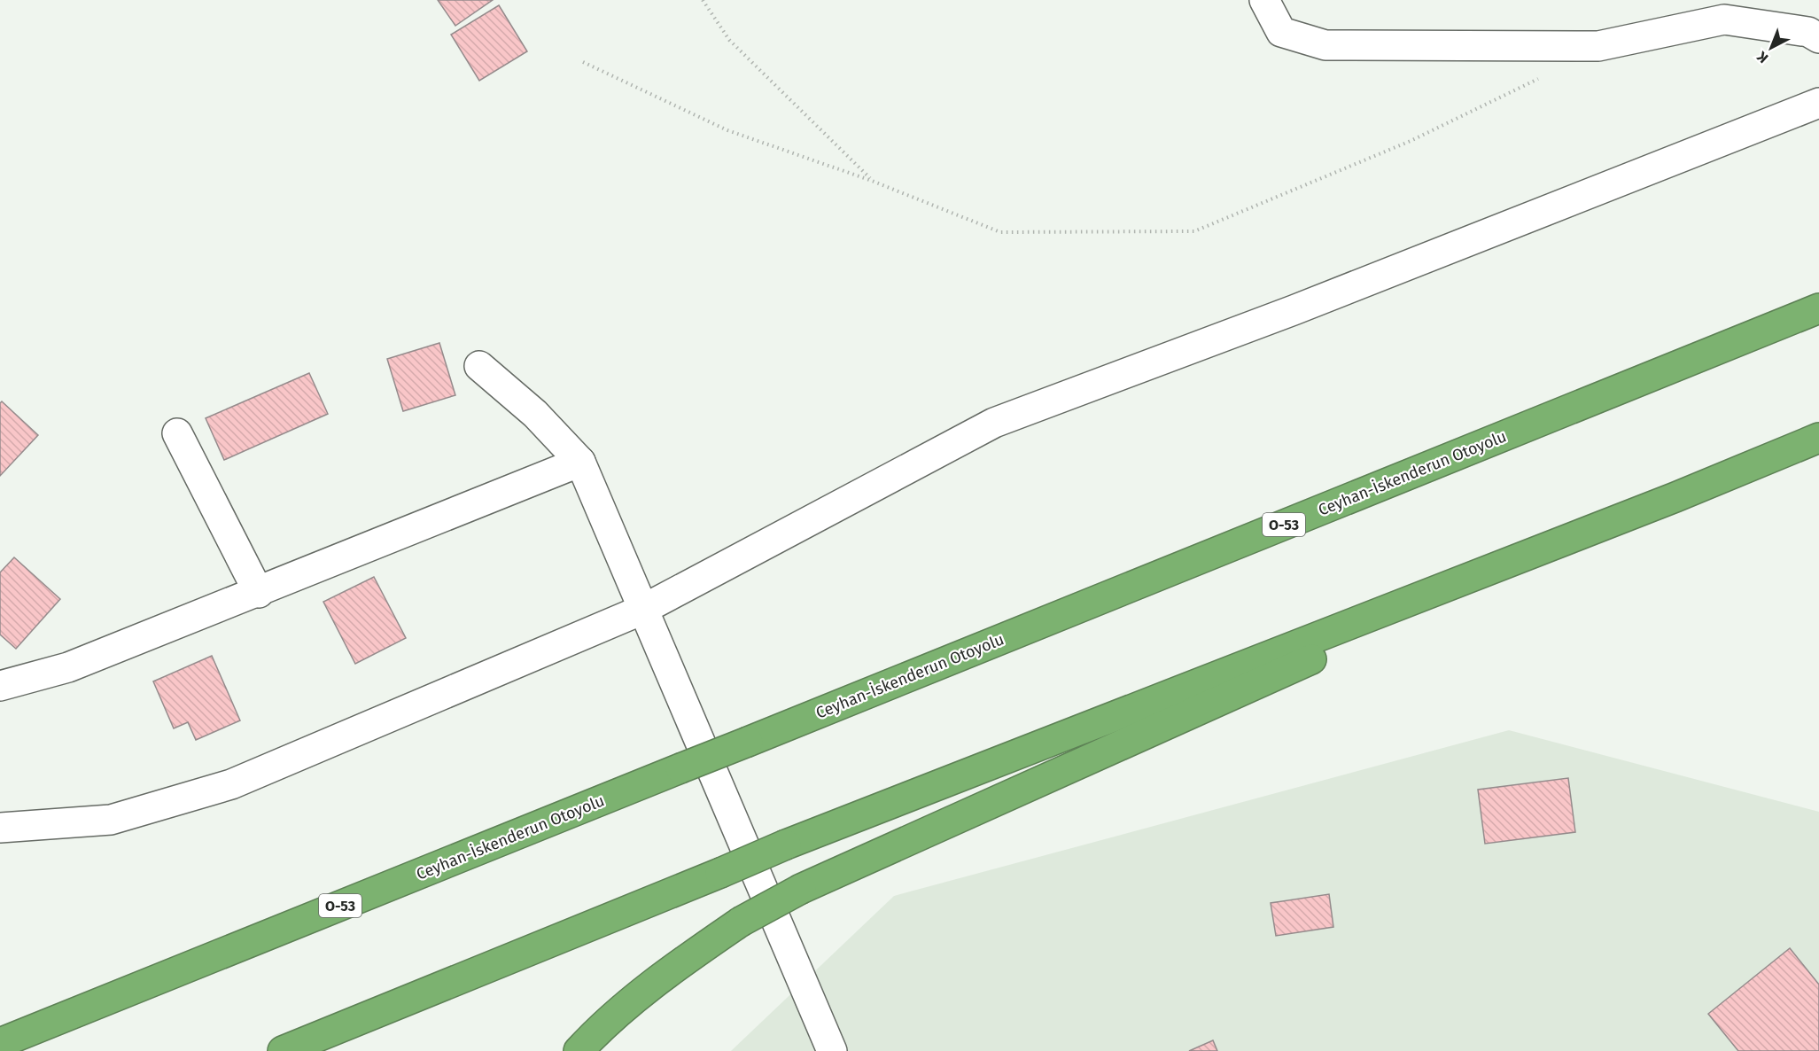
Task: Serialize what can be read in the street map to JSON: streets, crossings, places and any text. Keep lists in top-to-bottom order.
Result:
{
  "streets": {
    "highway": ["Ceyhan-İskenderun Otoyolu", "O-53"]
  },
  "north": "bottom left"
}
